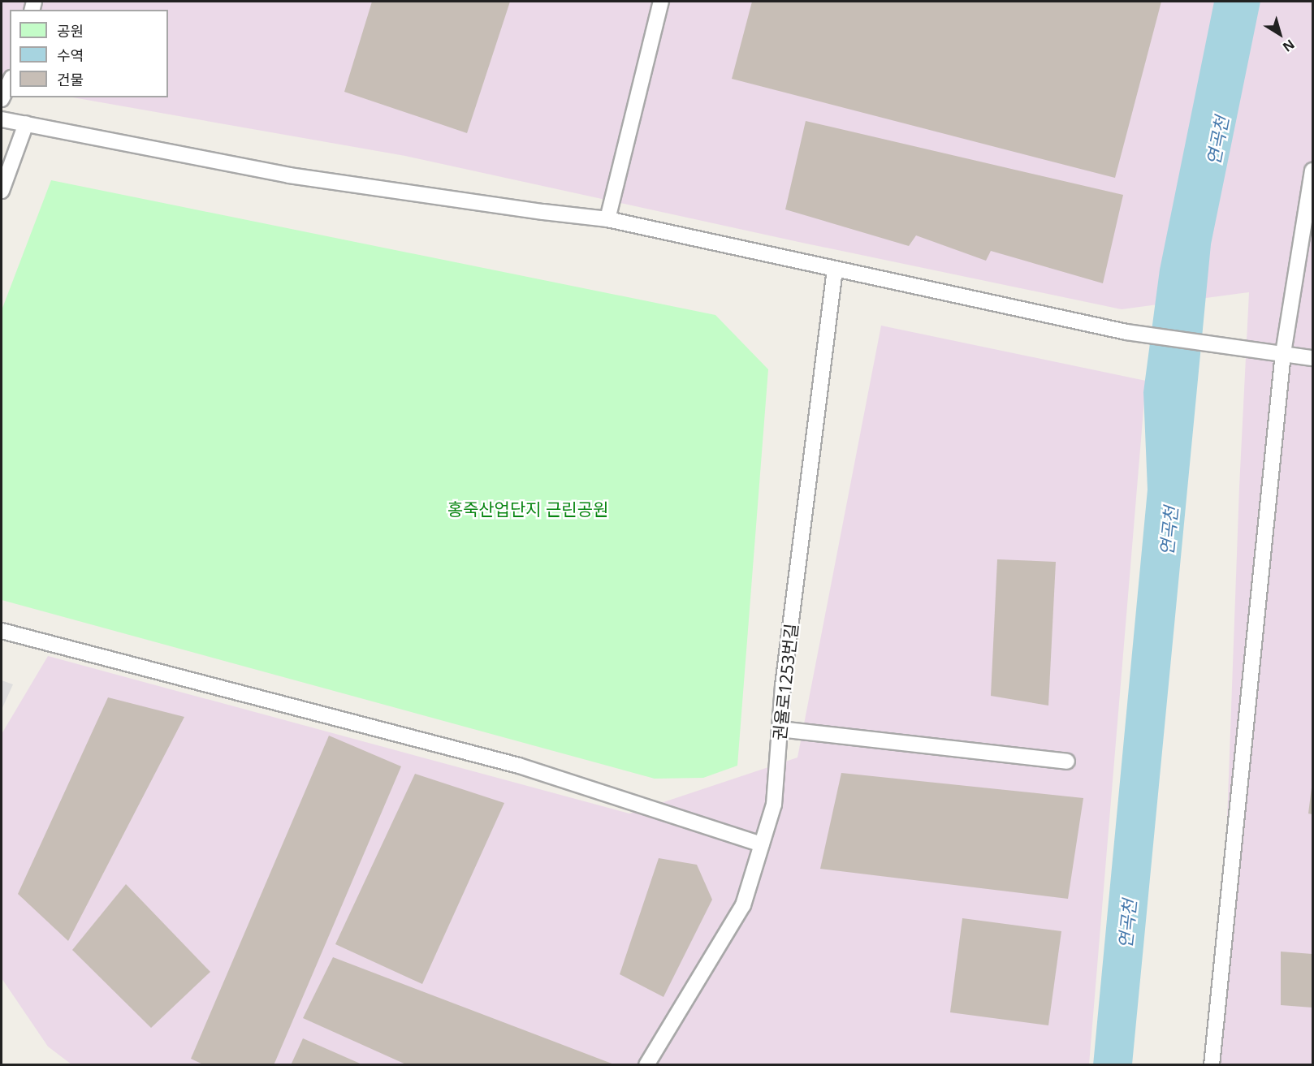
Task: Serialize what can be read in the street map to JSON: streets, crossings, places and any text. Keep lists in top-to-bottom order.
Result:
{
  "streets": {
    "lane": ["권율로1253번길"]
  },
  "water": ["연곡천"],
  "parks": ["홍죽산업단지 근린공원"],
  "legend": ["공원", "수역", "건물"],
  "north": "bottom right"
}
